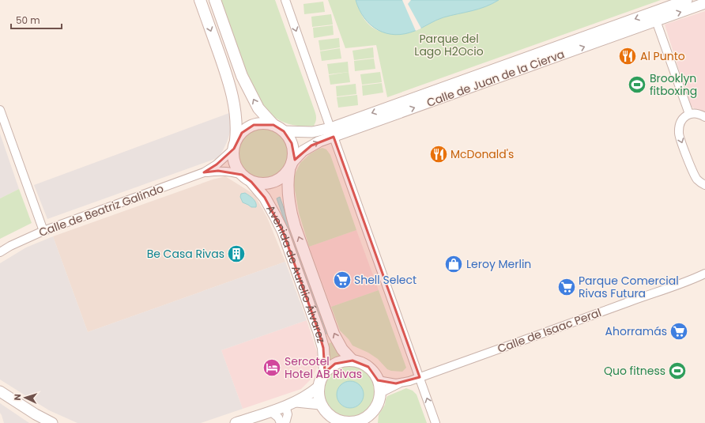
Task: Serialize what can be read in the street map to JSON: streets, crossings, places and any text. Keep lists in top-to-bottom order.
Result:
{
  "streets": {
    "main road": ["Avenida de Aurelio Álvarez"],
    "street": ["Calle de Juan de la Cierva", "Calle de Beatriz Galindo", "Calle de Isaac Peral"]
  },
  "crossings": [
    ["Calle de Juan de la Cierva", "Calle de Beatriz Galindo"],
    ["Calle de Juan de la Cierva", "Avenida de Aurelio Álvarez"],
    ["Calle de Beatriz Galindo", "Avenida de Aurelio Álvarez"],
    ["Avenida de Aurelio Álvarez", "Calle de Isaac Peral"]
  ],
  "parks": ["Parque del Lago H2Ocio"],
  "places": {
    "restaurant": ["Al Punto", "McDonald's"],
    "sports": ["Brooklyn fitboxing", "Quo fitness"],
    "building": ["Be Casa Rivas"],
    "shop": ["Leroy Merlin"],
    "supermarket": ["Shell Select", "Parque Comercial Rivas Futura", "Ahorramás"],
    "hotel": ["Sercotel Hotel AB Rivas"]
  },
  "scale_bar": "50 m",
  "north": "left"
}
